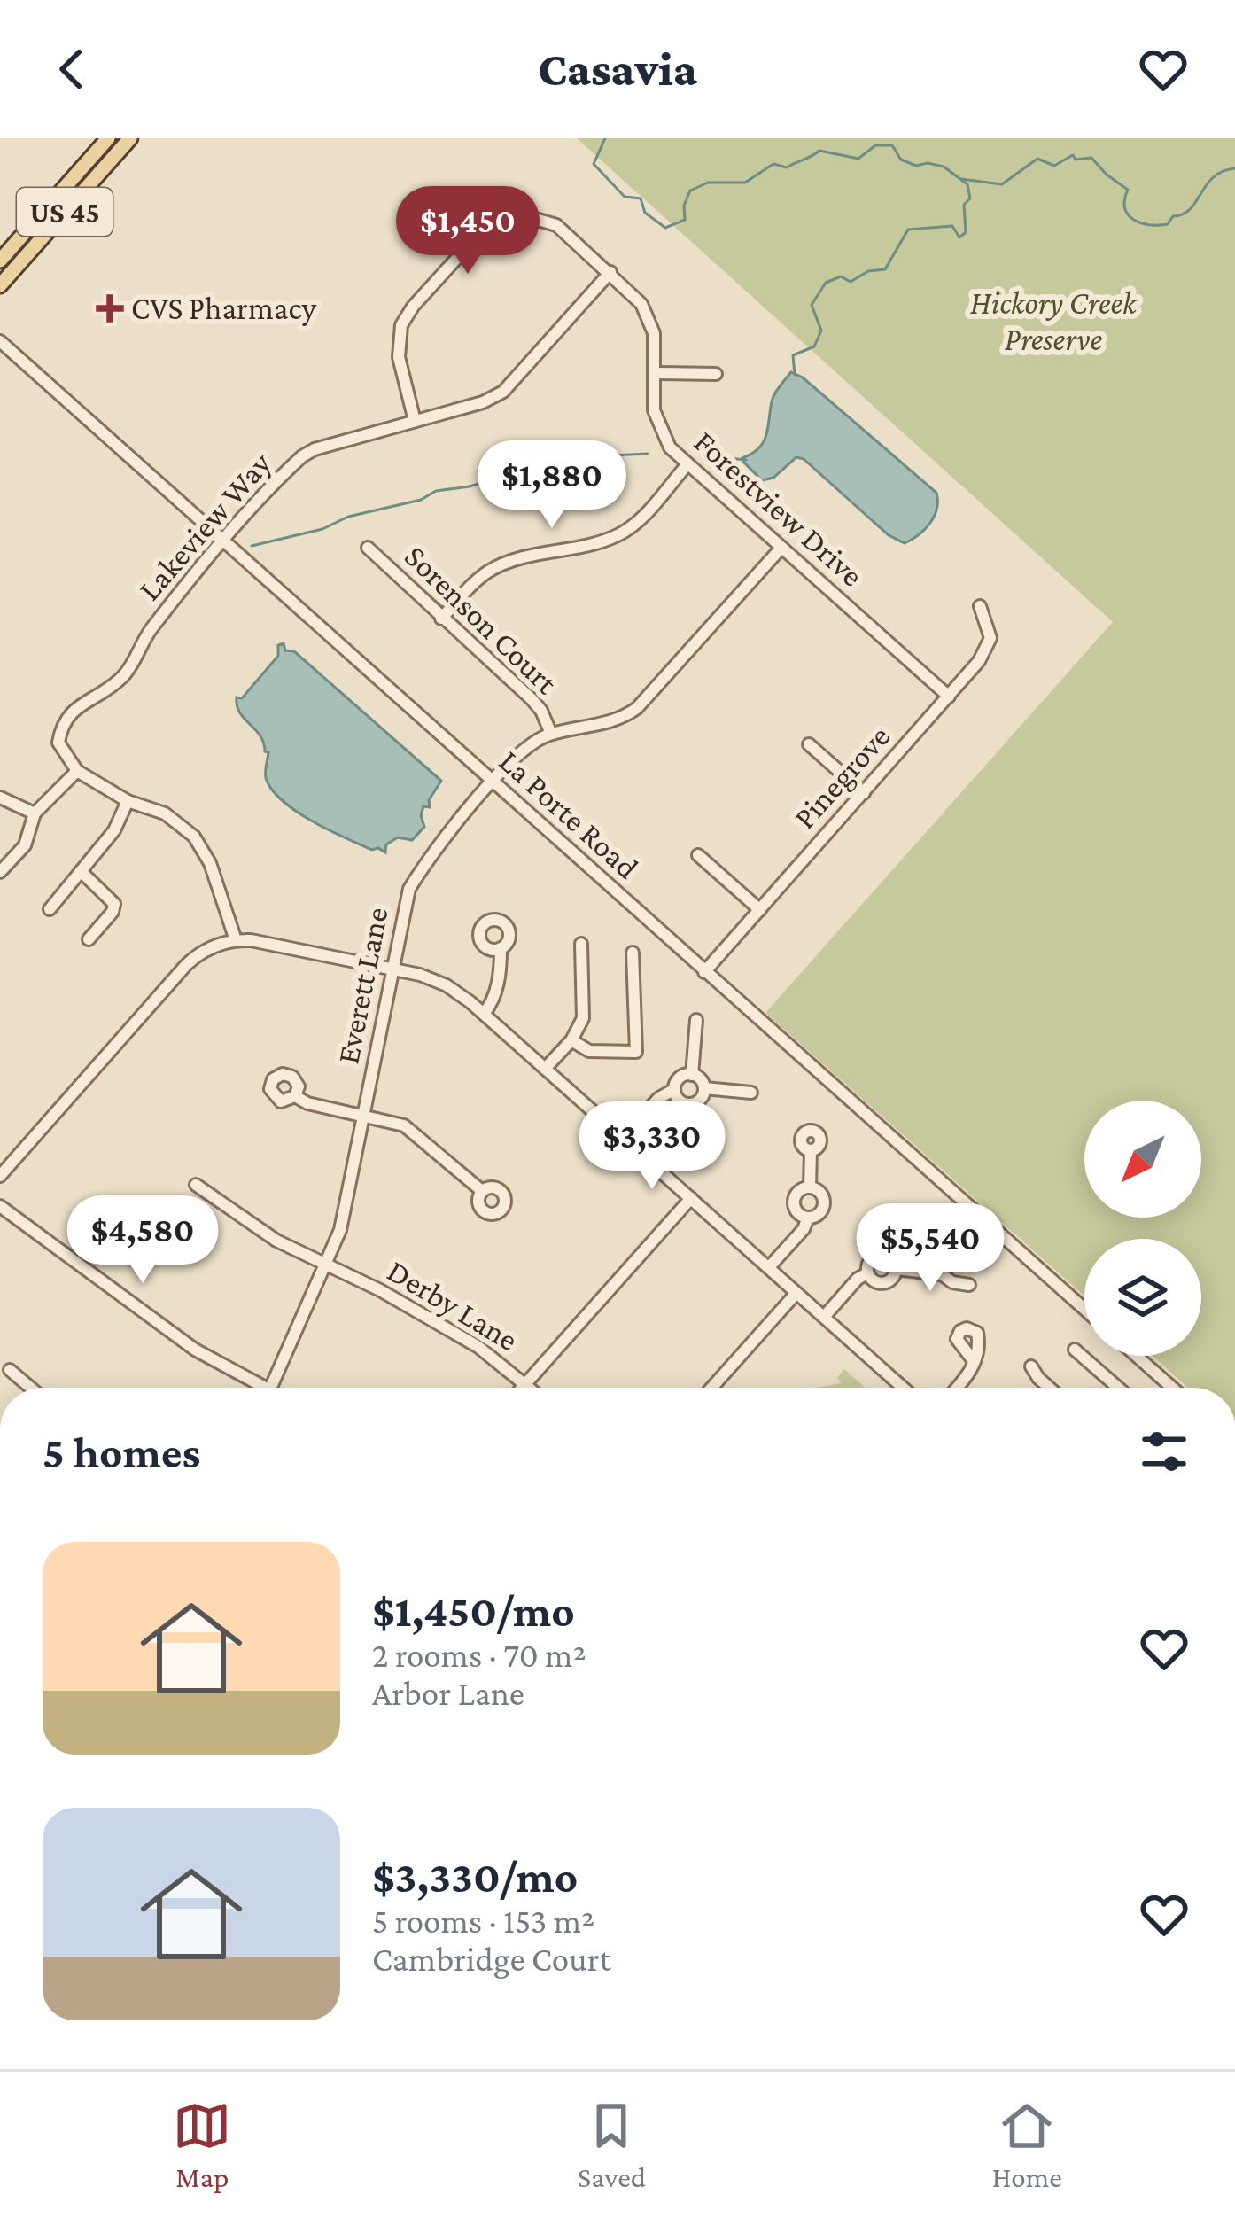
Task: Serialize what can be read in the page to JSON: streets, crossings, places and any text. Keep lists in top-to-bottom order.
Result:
{
  "streets": {
    "main road": ["US 45"],
    "street": [
      "Forestview Drive",
      "Lakeview Way",
      "Sorenson Court",
      "Pinegrove",
      "La Porte Road",
      "Everett Lane",
      "Derby Lane"
    ]
  },
  "crossings": [
    ["Forestview Drive", "Lakeview Way"],
    ["Forestview Drive", "Pinegrove"],
    ["Forestview Drive", "Everett Lane"],
    ["Lakeview Way", "La Porte Road"],
    ["Sorenson Court", "Everett Lane"],
    ["Pinegrove", "La Porte Road"],
    ["La Porte Road", "Everett Lane"],
    ["Everett Lane", "Derby Lane"]
  ],
  "parks": ["Hickory Creek Preserve"],
  "places": {
    "health": ["CVS Pharmacy"]
  },
  "north": "bottom left",
  "page": {
    "header": "Casavia",
    "price": [
      "$1,450",
      "$1,880",
      "$3,330",
      "$4,580",
      "$5,540"
    ],
    "heading": "5 homes",
    "list": [
      {
        "name": "$1,450/mo",
        "note": "2 rooms · 70 m² · Arbor Lane"
      },
      {
        "name": "$3,330/mo",
        "note": "5 rooms · 153 m² · Cambridge Court"
      }
    ],
    "tabs": ["Map", "Saved", "Home"]
  }
}
